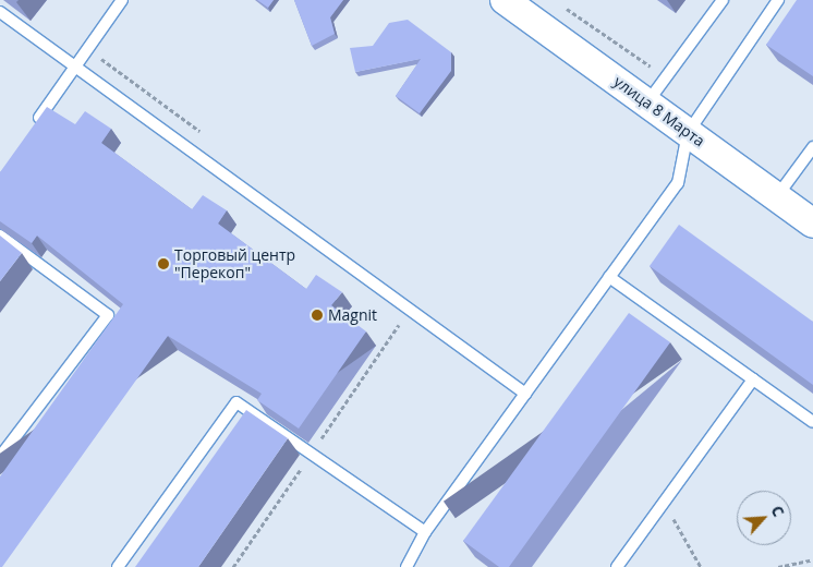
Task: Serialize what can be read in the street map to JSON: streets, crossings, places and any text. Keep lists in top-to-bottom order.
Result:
{
  "streets": {
    "street": ["улица 8 Марта"]
  },
  "places": ["Торговый центр \"Перекоп\"", "Magnit"],
  "north": "top right"
}
